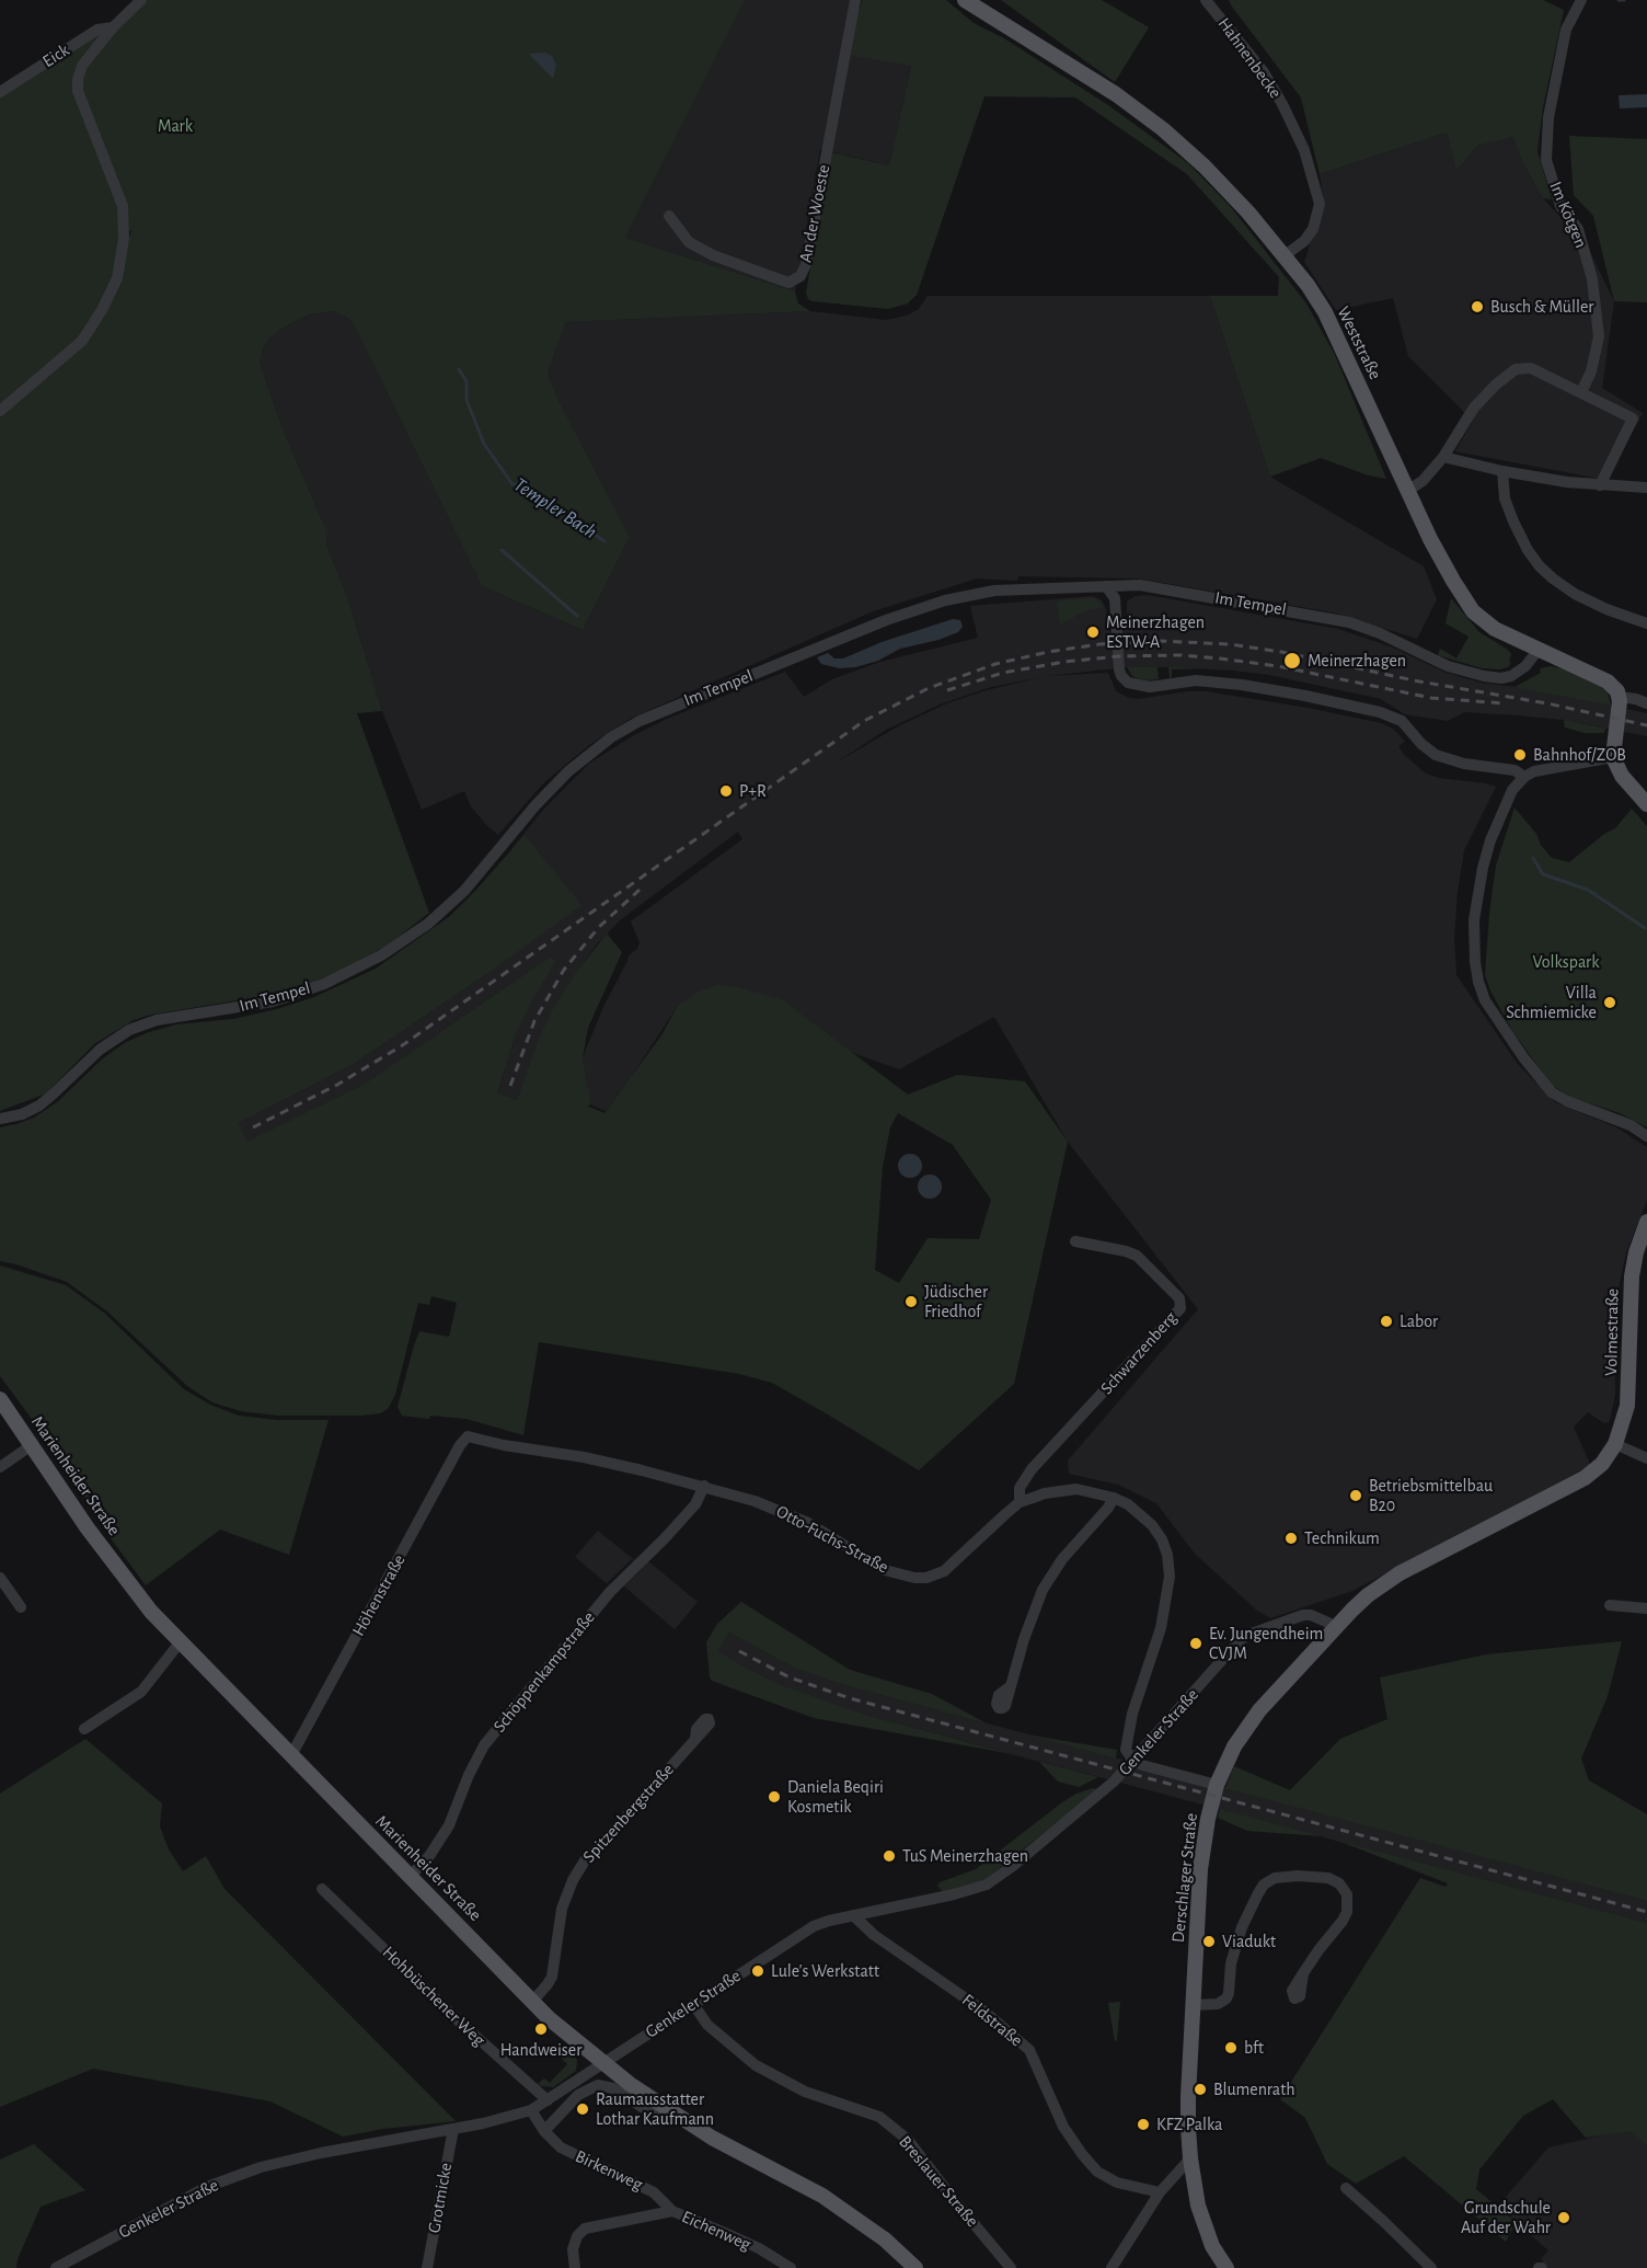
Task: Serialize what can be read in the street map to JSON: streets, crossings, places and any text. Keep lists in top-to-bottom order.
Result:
{
  "streets": {
    "main road": [
      "Weststraße",
      "Volmestraße",
      "Marienheider Straße",
      "Derschlager Straße"
    ],
    "street": [
      "Eick",
      "Hahnenbecke",
      "An der Woeste",
      "Im Kötgen",
      "Im Tempel",
      "Schwarzenberg",
      "Otto-Fuchs-Straße",
      "Höhenstraße",
      "Schöppenkampstraße",
      "Genkeler Straße",
      "Spitzenbergstraße",
      "Hohbüschener Weg",
      "Feldstraße",
      "Birkenweg",
      "Breslauer Straße",
      "Grotmicke",
      "Eichenweg"
    ]
  },
  "crossings": [
    ["Hahnenbecke", "Weststraße"],
    ["Weststraße", "Im Tempel"],
    ["Volmestraße", "Derschlager Straße"],
    ["Schwarzenberg", "Otto-Fuchs-Straße"],
    ["Marienheider Straße", "Höhenstraße"],
    ["Marienheider Straße", "Schöppenkampstraße"],
    ["Marienheider Straße", "Genkeler Straße"],
    ["Marienheider Straße", "Spitzenbergstraße"],
    ["Otto-Fuchs-Straße", "Höhenstraße"],
    ["Otto-Fuchs-Straße", "Schöppenkampstraße"],
    ["Otto-Fuchs-Straße", "Genkeler Straße"],
    ["Genkeler Straße", "Derschlager Straße"],
    ["Genkeler Straße", "Hohbüschener Weg"],
    ["Genkeler Straße", "Feldstraße"],
    ["Genkeler Straße", "Birkenweg"],
    ["Genkeler Straße", "Breslauer Straße"],
    ["Genkeler Straße", "Grotmicke"],
    ["Birkenweg", "Eichenweg"]
  ],
  "water": ["Templer Bach"],
  "parks": ["Mark", "Volkspark"],
  "places": [
    "Busch & Müller",
    "Meinerzhagen ESTW-A",
    "Meinerzhagen",
    "Bahnhof/ZOB",
    "P+R",
    "Villa Schmiemicke",
    "Jüdischer Friedhof",
    "Labor",
    "Betriebsmittelbau B20",
    "Technikum",
    "Ev. Jungendheim CVJM",
    "Daniela Beqiri Kosmetik",
    "TuS Meinerzhagen",
    "Viadukt",
    "Lule's Werkstatt",
    "Handweiser",
    "bft",
    "Blumenrath",
    "Raumausstatter Lothar Kaufmann",
    "KFZ Palka",
    "Grundschule Auf der Wahr"
  ]
}
